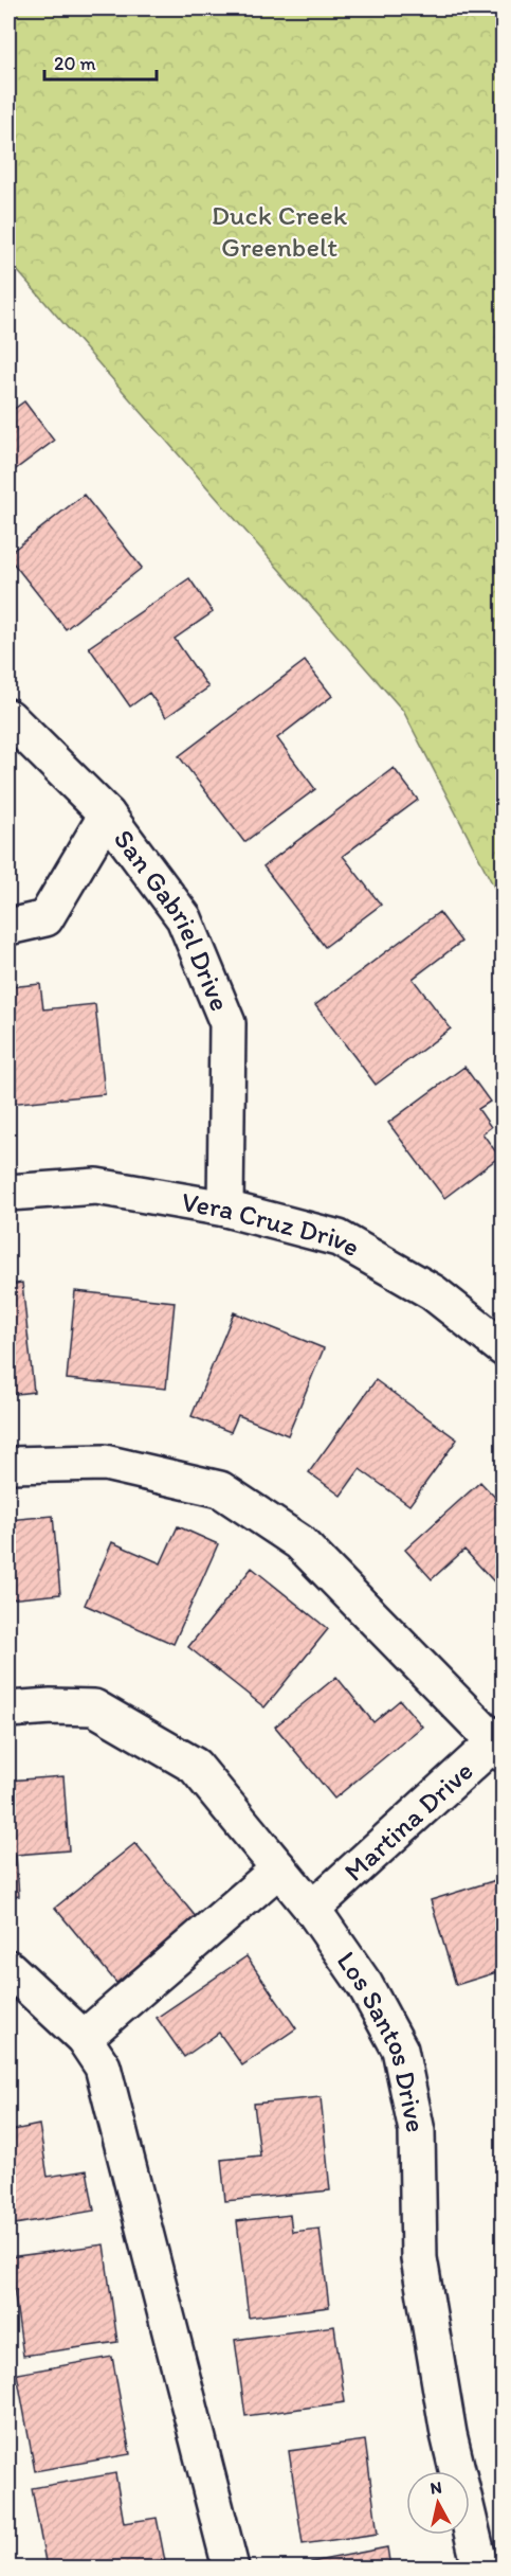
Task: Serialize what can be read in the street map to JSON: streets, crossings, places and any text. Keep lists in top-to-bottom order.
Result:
{
  "streets": {
    "street": [
      "San Gabriel Drive",
      "Vera Cruz Drive",
      "Martina Drive",
      "Los Santos Drive"
    ]
  },
  "crossings": [
    ["San Gabriel Drive", "Vera Cruz Drive"],
    ["Martina Drive", "Los Santos Drive"]
  ],
  "parks": ["Duck Creek Greenbelt"],
  "scale_bar": "20 m",
  "north": "top"
}
